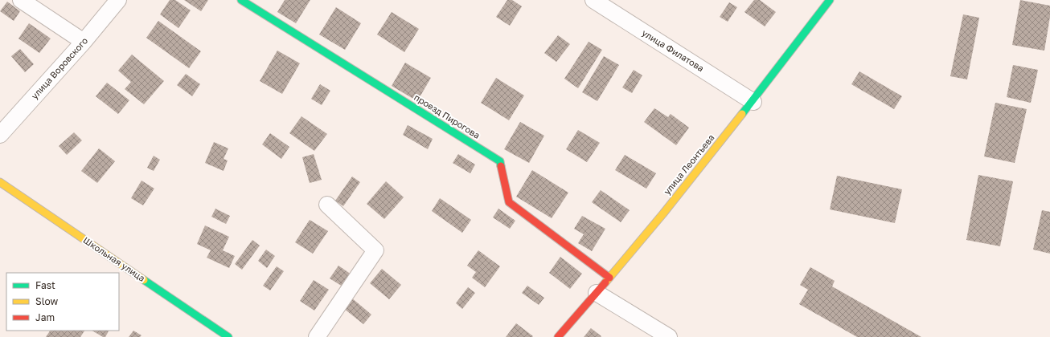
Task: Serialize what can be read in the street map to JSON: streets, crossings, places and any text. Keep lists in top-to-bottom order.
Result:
{
  "streets": {
    "street": [
      "улица Филатова",
      "улица Воровского",
      "проезд Пирогова",
      "улица Леонтьева",
      "Школьная улица"
    ]
  },
  "crossings": [
    ["улица Филатова", "улица Леонтьева"],
    ["проезд Пирогова", "улица Леонтьева"]
  ],
  "legend": ["Fast", "Slow", "Jam"]
}
